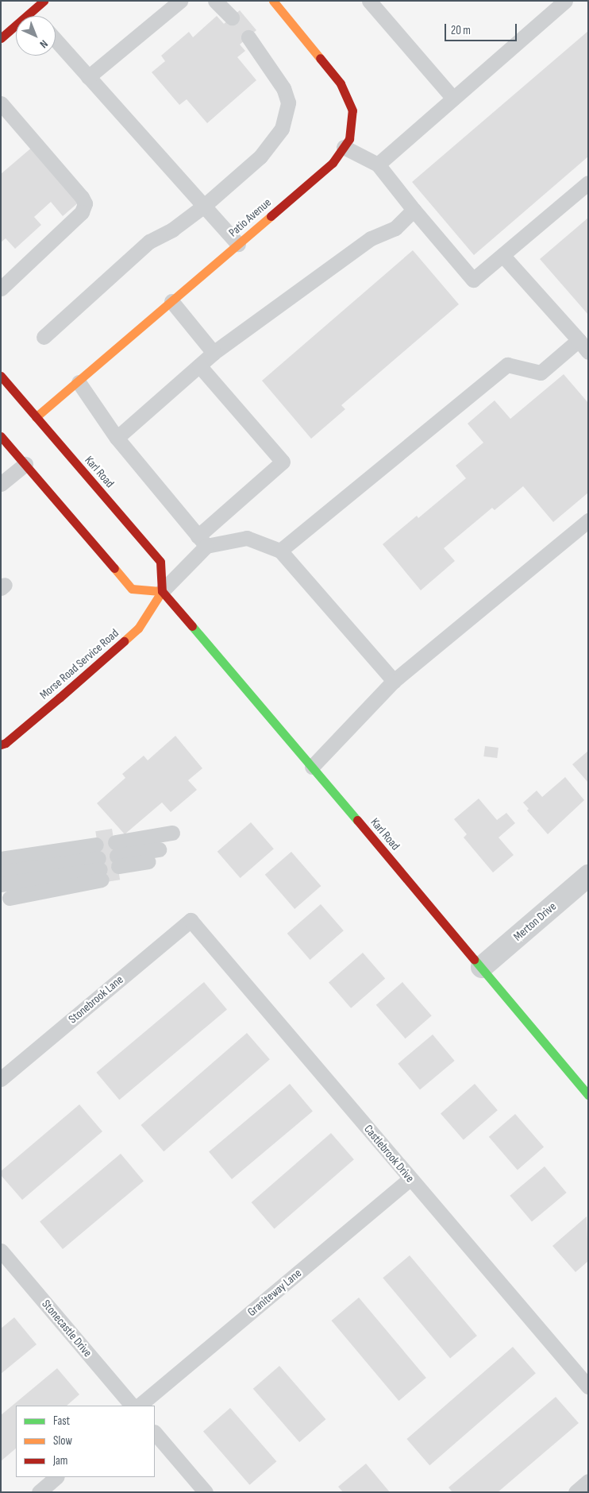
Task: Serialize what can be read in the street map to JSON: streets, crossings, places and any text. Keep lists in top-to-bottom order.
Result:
{
  "streets": {
    "main road": ["Patio Avenue", "Karl Road", "Morse Road Service Road"],
    "street": ["Merton Drive"],
    "lane": [
      "Stonebrook Lane",
      "Castlebrook Drive",
      "Graniteway Lane",
      "Stonecastle Drive"
    ]
  },
  "crossings": [
    ["Patio Avenue", "Karl Road"],
    ["Karl Road", "Morse Road Service Road"],
    ["Karl Road", "Merton Drive"],
    ["Stonebrook Lane", "Castlebrook Drive"],
    ["Castlebrook Drive", "Graniteway Lane"]
  ],
  "legend": ["Fast", "Slow", "Jam"],
  "scale_bar": "20 m",
  "north": "bottom right"
}
